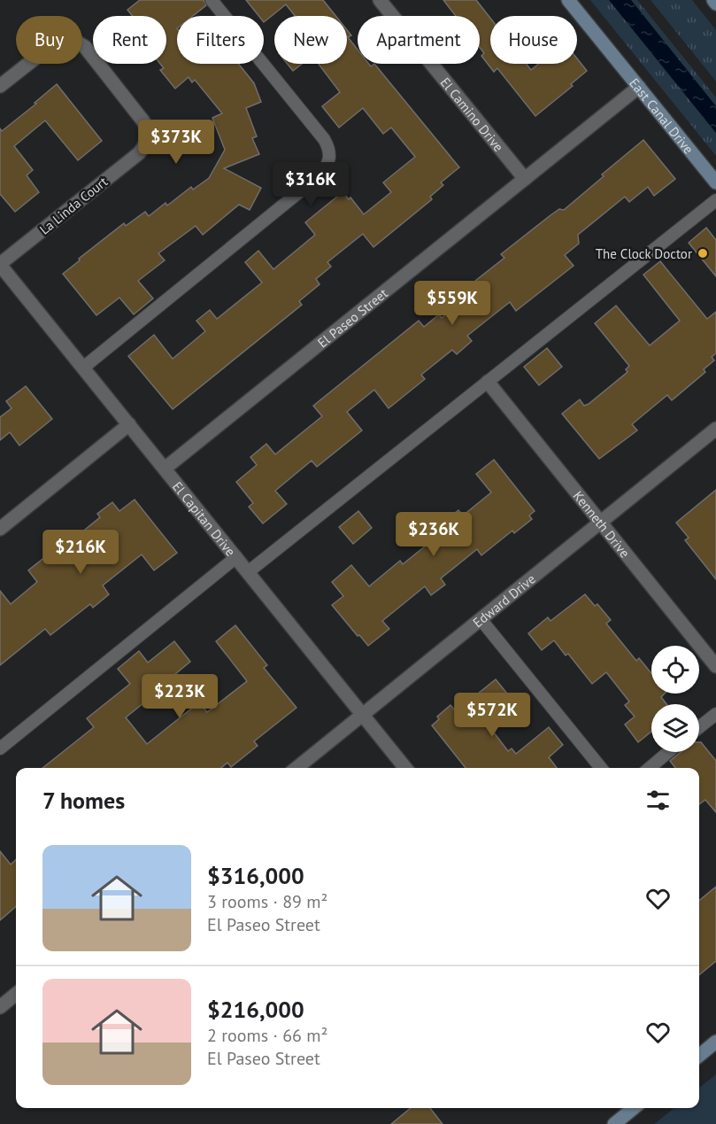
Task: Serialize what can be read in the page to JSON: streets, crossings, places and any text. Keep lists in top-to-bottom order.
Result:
{
  "streets": {
    "main road": ["East Canal Drive"],
    "street": [
      "El Camino Drive",
      "La Linda Court",
      "El Paseo Street",
      "El Capitan Drive",
      "Kenneth Drive",
      "Edward Drive"
    ]
  },
  "crossings": [
    ["El Camino Drive", "El Paseo Street"],
    ["East Canal Drive", "El Paseo Street"],
    ["La Linda Court", "El Capitan Drive"],
    ["El Paseo Street", "El Capitan Drive"],
    ["El Capitan Drive", "Edward Drive"],
    ["Kenneth Drive", "Edward Drive"]
  ],
  "places": ["The Clock Doctor"],
  "page": {
    "chip": [
      "Buy",
      "Rent",
      "Filters",
      "New",
      "Apartment",
      "House"
    ],
    "price": [
      "$373K",
      "$316K",
      "$559K",
      "$236K",
      "$216K",
      "$223K",
      "$572K"
    ],
    "heading": "7 homes",
    "list": [
      {
        "name": "$316,000",
        "note": "3 rooms · 89 m² · El Paseo Street"
      },
      {
        "name": "$216,000",
        "note": "2 rooms · 66 m² · El Paseo Street"
      }
    ]
  }
}
